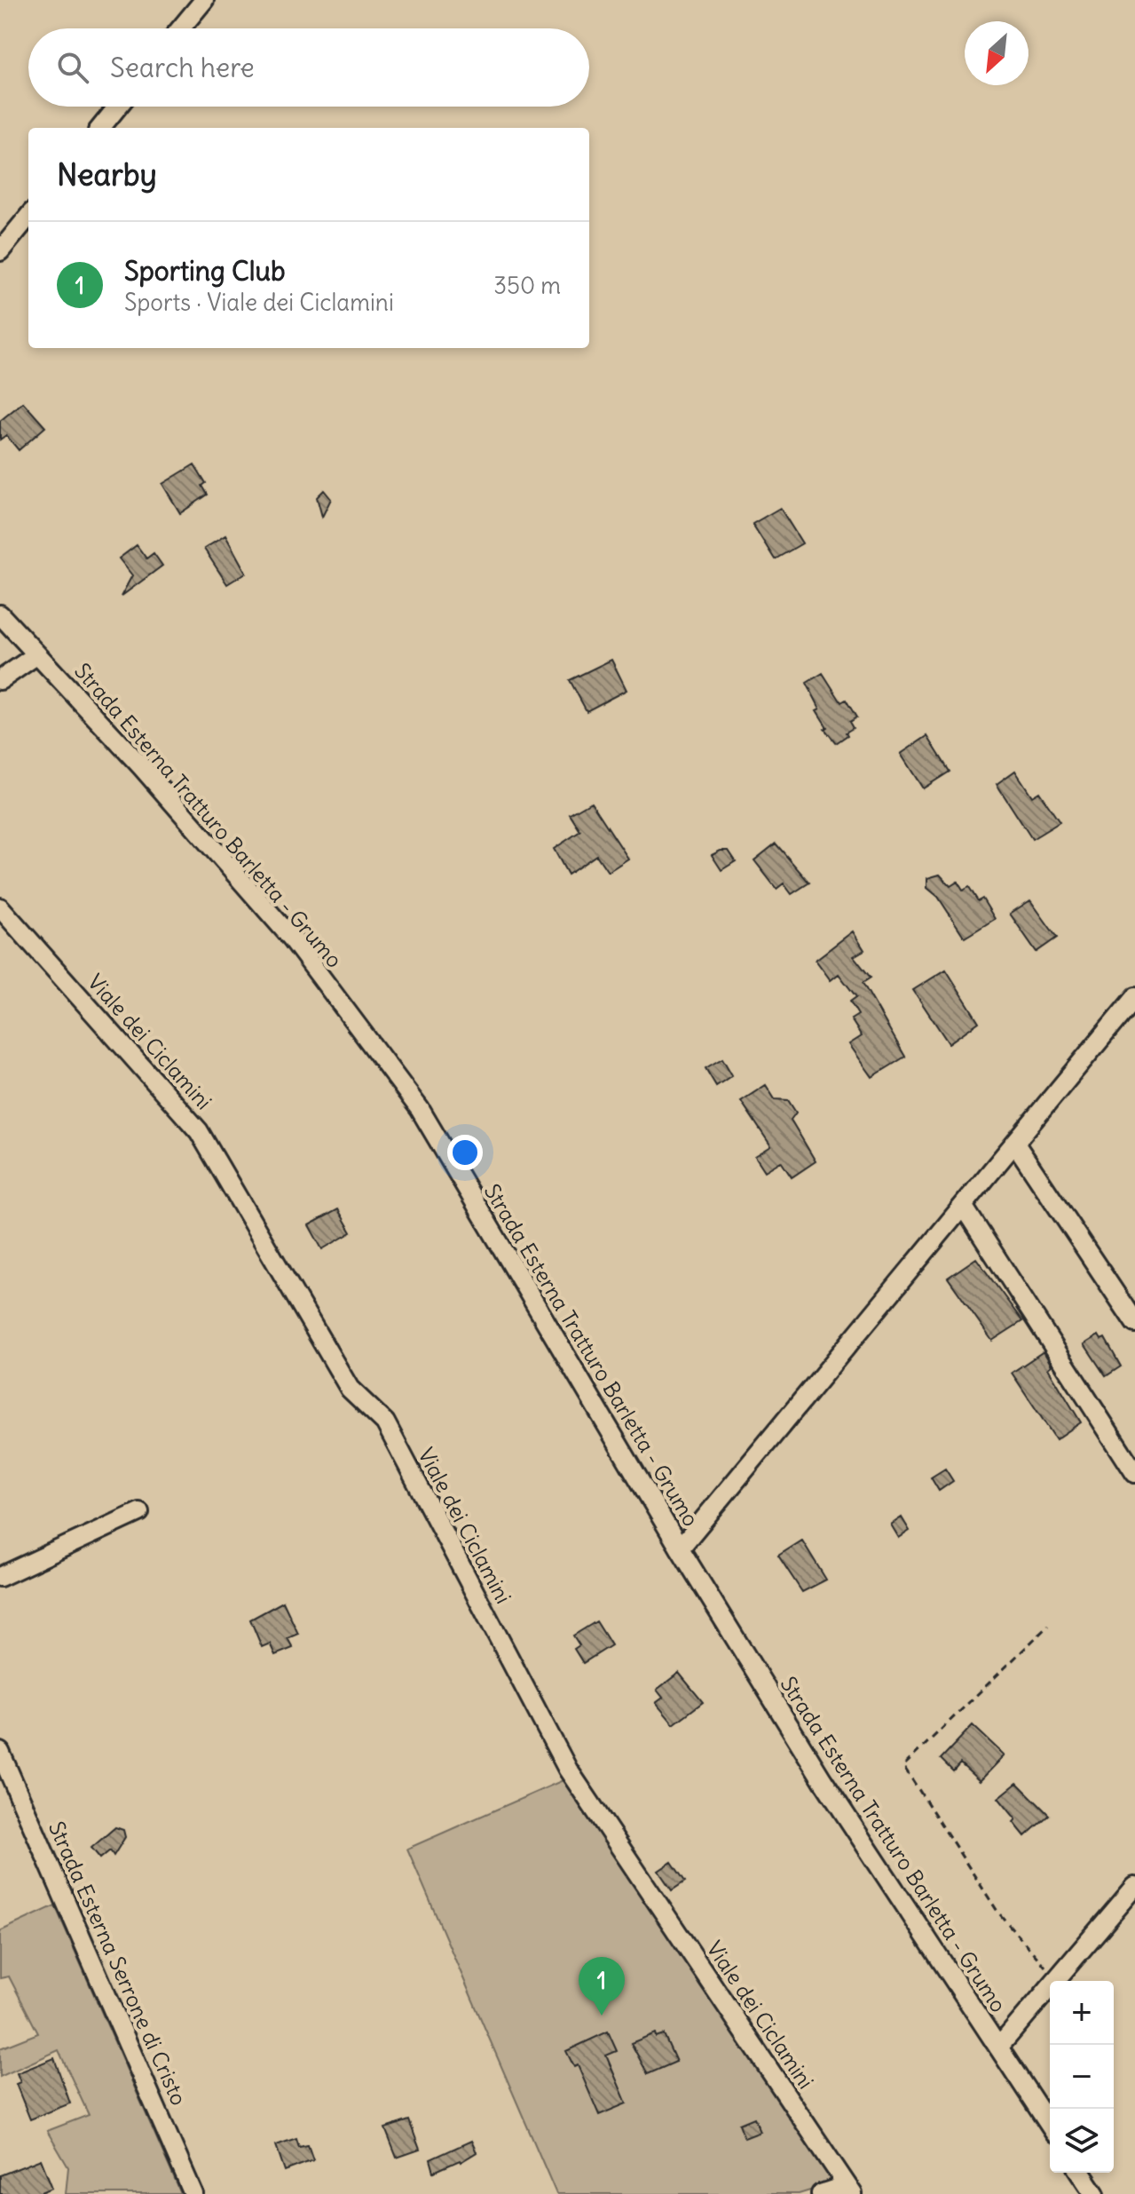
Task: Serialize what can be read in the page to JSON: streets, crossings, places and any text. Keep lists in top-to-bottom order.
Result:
{
  "streets": {
    "street": ["Strada Esterna Tratturo Barletta - Grumo", "Viale dei Ciclamini", "Strada Esterna Serrone di Cristo"]
  },
  "north": "bottom left",
  "page": {
    "search": "Search here",
    "heading": "Nearby",
    "list": [
      {
        "mark": "1",
        "name": "Sporting Club",
        "note": "Sports · Viale dei Ciclamini",
        "value": "350 m"
      }
    ],
    "pins": "1",
    "map_buttons": ["+", "−"]
  }
}
